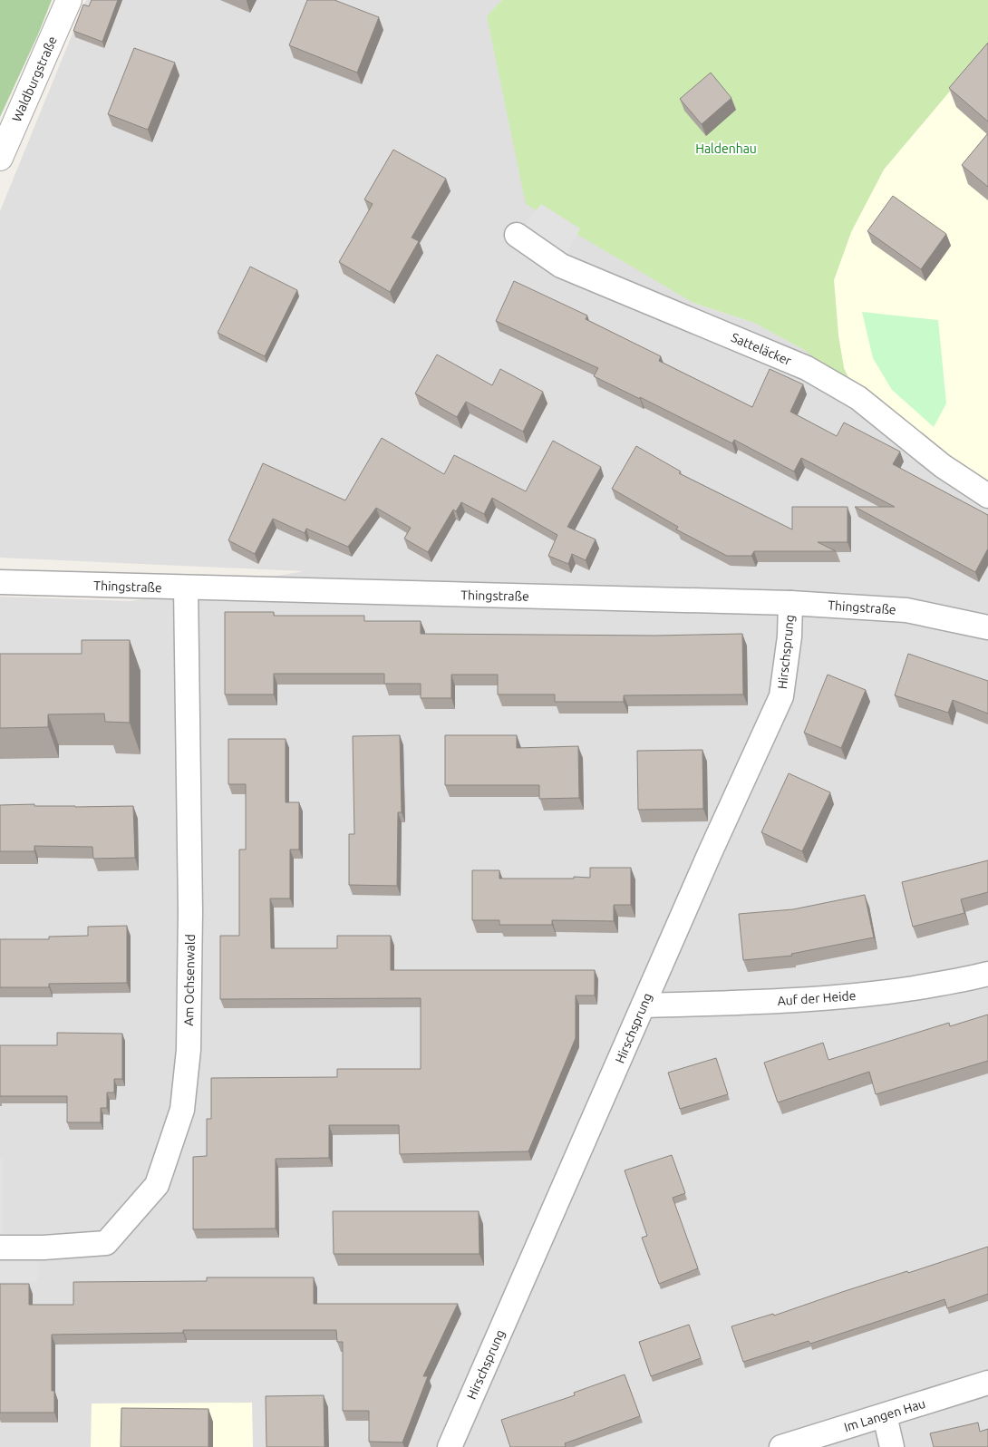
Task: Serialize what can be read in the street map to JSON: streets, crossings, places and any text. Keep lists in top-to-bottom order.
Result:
{
  "streets": {
    "street": [
      "Waldburgstraße",
      "Satteläcker",
      "Thingstraße",
      "Hirschsprung",
      "Am Ochsenwald",
      "Auf der Heide",
      "Im Langen Hau"
    ]
  },
  "crossings": [
    ["Thingstraße", "Hirschsprung"],
    ["Thingstraße", "Am Ochsenwald"],
    ["Hirschsprung", "Auf der Heide"]
  ],
  "parks": ["Haldenhau"]
}
